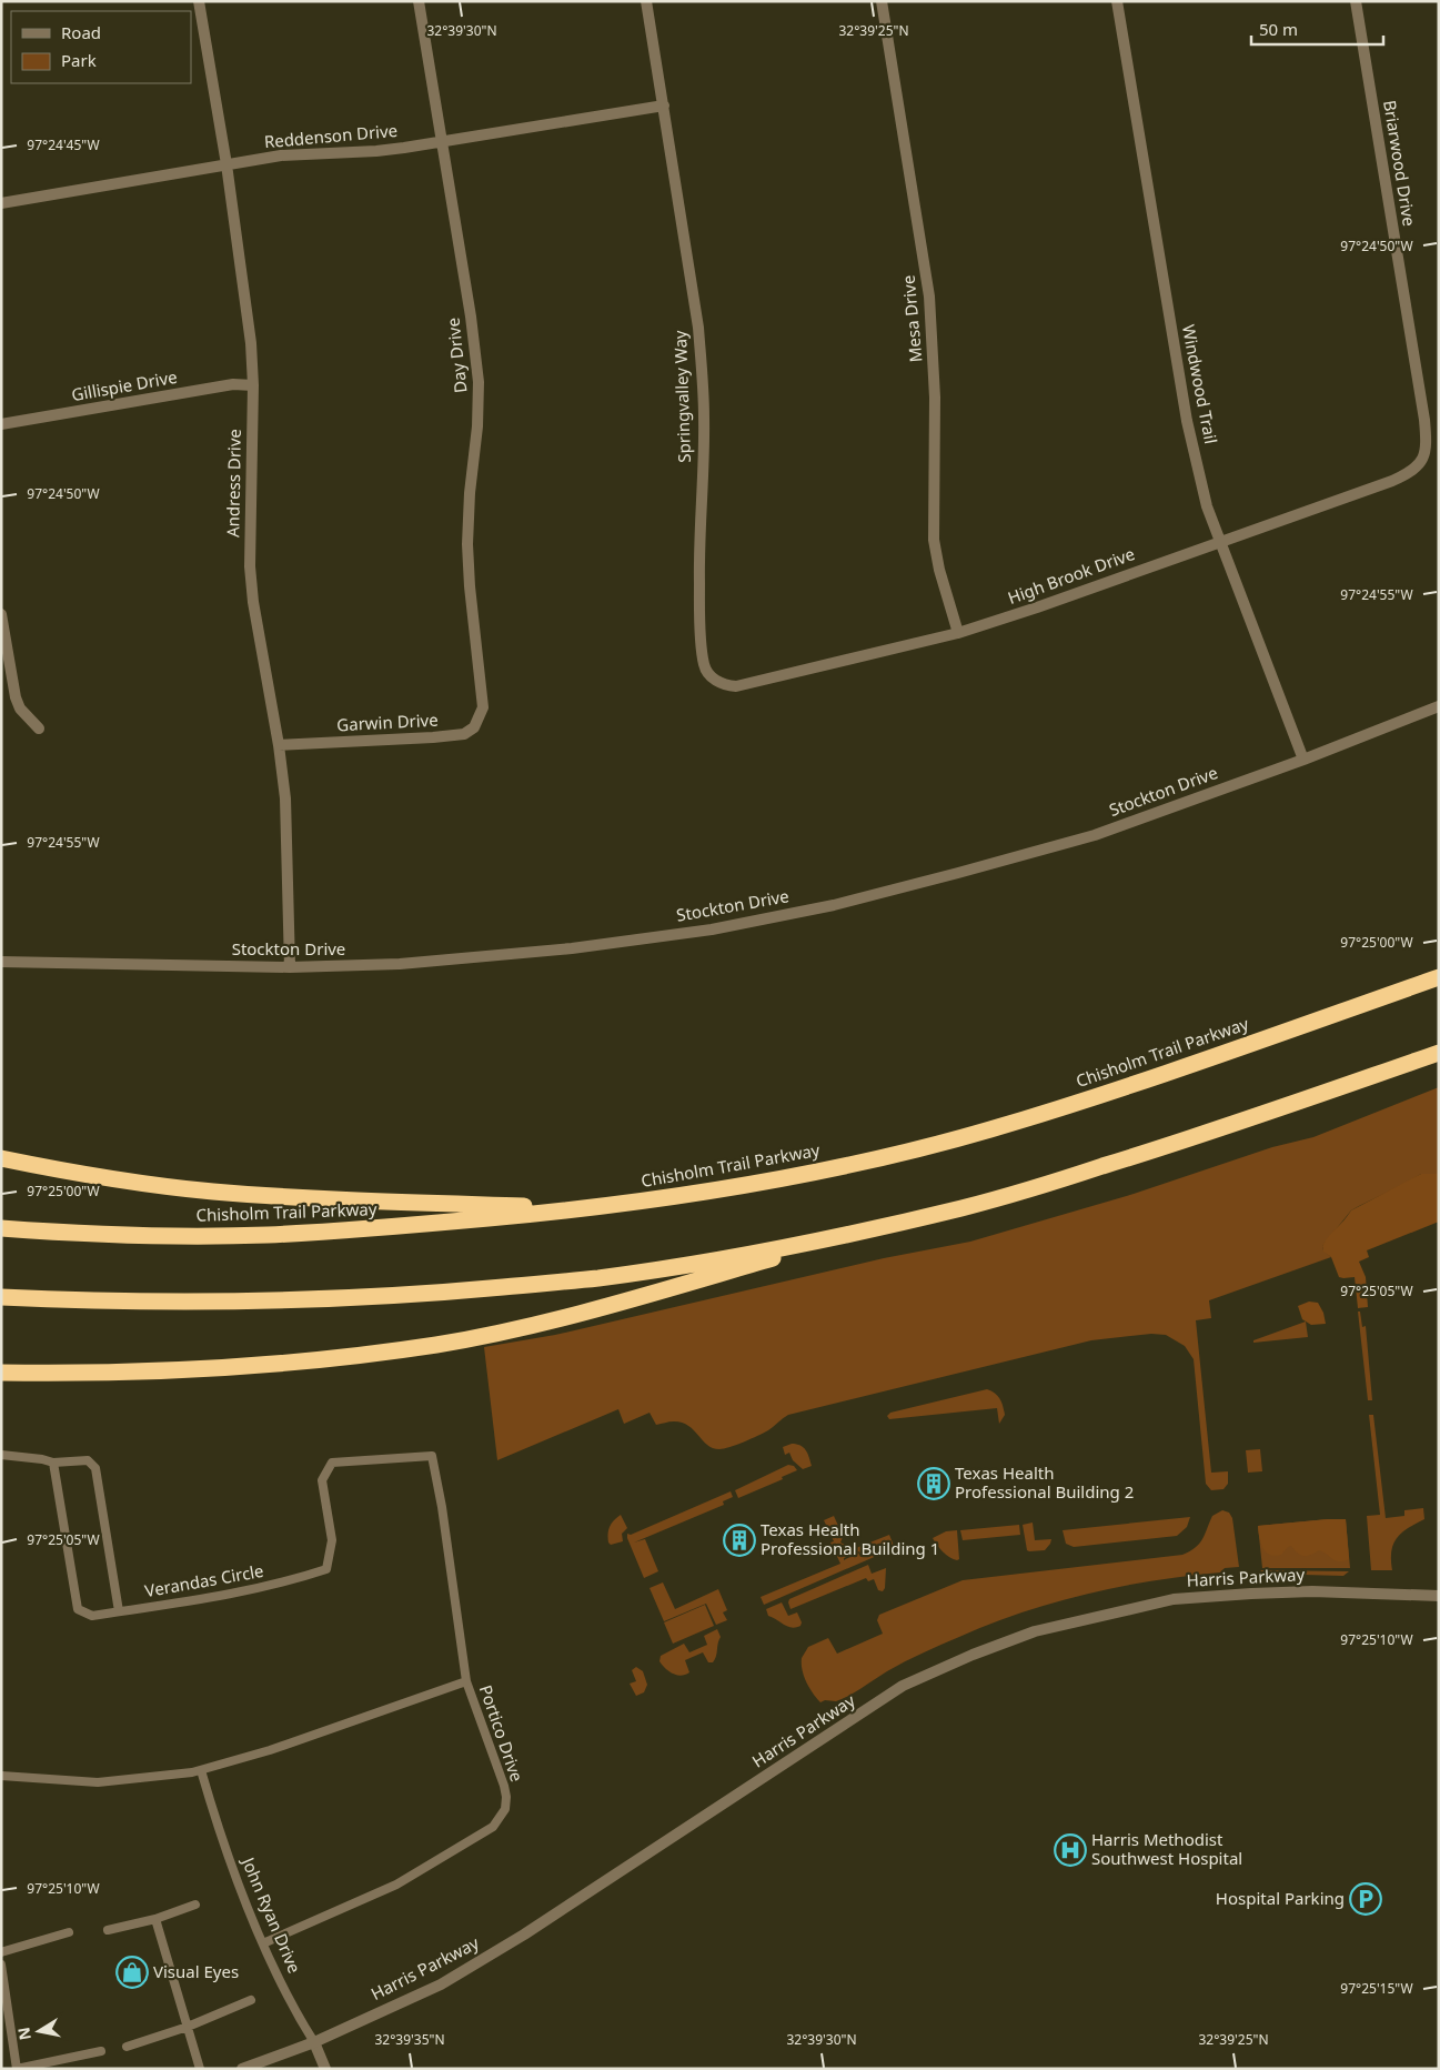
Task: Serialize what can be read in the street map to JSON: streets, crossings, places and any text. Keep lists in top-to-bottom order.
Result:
{
  "streets": {
    "highway": ["Chisholm Trail Parkway"],
    "street": [
      "Reddenson Drive",
      "Briarwood Drive",
      "Mesa Drive",
      "Day Drive",
      "Windwood Trail",
      "Gillispie Drive",
      "Springvalley Way",
      "Andress Drive",
      "High Brook Drive",
      "Garwin Drive",
      "Stockton Drive",
      "Harris Parkway",
      "John Ryan Drive"
    ],
    "lane": ["Verandas Circle", "Portico Drive"]
  },
  "crossings": [
    ["Reddenson Drive", "Day Drive"],
    ["Reddenson Drive", "Springvalley Way"],
    ["Reddenson Drive", "Andress Drive"],
    ["Briarwood Drive", "High Brook Drive"],
    ["Mesa Drive", "High Brook Drive"],
    ["Day Drive", "Garwin Drive"],
    ["Windwood Trail", "High Brook Drive"],
    ["Windwood Trail", "Stockton Drive"],
    ["Gillispie Drive", "Andress Drive"],
    ["Springvalley Way", "High Brook Drive"],
    ["Andress Drive", "Garwin Drive"],
    ["Andress Drive", "Stockton Drive"],
    ["Harris Parkway", "John Ryan Drive"],
    ["Verandas Circle", "Portico Drive"],
    ["Portico Drive", "John Ryan Drive"]
  ],
  "places": {
    "building": ["Texas Health Professional Building 2", "Texas Health Professional Building 1"],
    "hospital": ["Harris Methodist Southwest Hospital"],
    "parking": ["Hospital Parking"],
    "shop": ["Visual Eyes"]
  },
  "legend": ["Road", "Park"],
  "scale_bar": "50 m",
  "north": "left",
  "coordinates": [
    "32°39'30\"N",
    "32°39'25\"N",
    "97°24'45\"W",
    "97°24'50\"W",
    "97°24'55\"W",
    "97°25'00\"W",
    "97°25'05\"W",
    "97°25'10\"W",
    "97°25'15\"W",
    "32°39'35\"N"
  ]
}
